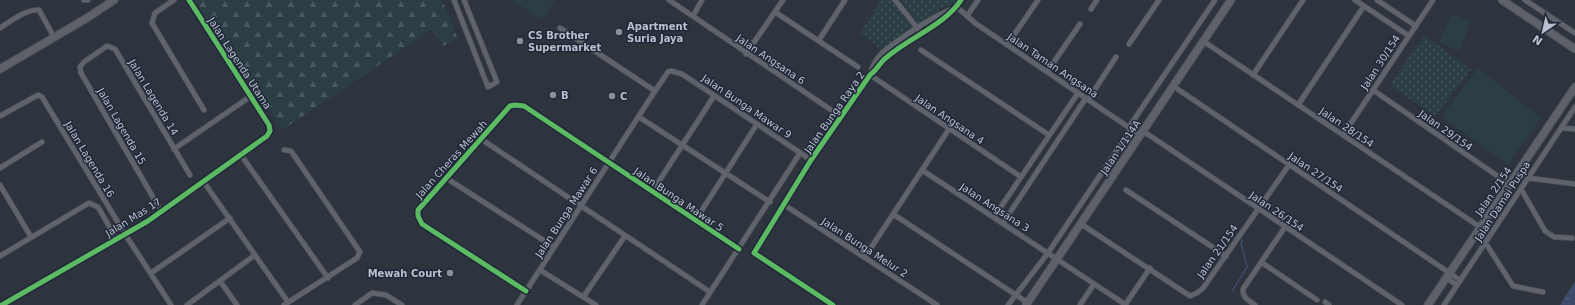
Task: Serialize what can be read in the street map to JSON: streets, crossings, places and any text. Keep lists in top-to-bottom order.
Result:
{
  "streets": {
    "street": [
      "Jalan Angsana 6",
      "Jalan 30/154",
      "Jalan Lagenda Utama",
      "Jalan Taman Angsana",
      "Jalan Lagenda 14",
      "Jalan Bunga Mawar 9",
      "Jalan Bunga Raya 2",
      "Jalan Angsana 4",
      "Jalan Lagenda 15",
      "Jalan 28/154",
      "Jalan 29/154",
      "Jalan 1/114A",
      "Jalan Lagenda 16",
      "Jalan Cheras Mewah",
      "Jalan 27/154",
      "Jalan 2/154",
      "Jalan Bunga Mawar 5",
      "Jalan Damai Puspa",
      "Jalan Angsana 3",
      "Jalan 26/154",
      "Jalan Bunga Mawar 6",
      "Jalan Mas 17",
      "Jalan Bunga Melur 2",
      "Jalan 21/154"
    ]
  },
  "crossings": [
    ["Jalan Angsana 6", "Jalan Bunga Raya 2"],
    ["Jalan 30/154", "Jalan 28/154"],
    ["Jalan 30/154", "Jalan 29/154"],
    ["Jalan Lagenda Utama", "Jalan Mas 17"],
    ["Jalan Taman Angsana", "Jalan Bunga Raya 2"],
    ["Jalan Taman Angsana", "Jalan 1/114A"],
    ["Jalan Taman Angsana", "Jalan 26/154"],
    ["Jalan Lagenda 14", "Jalan Lagenda 15"],
    ["Jalan Bunga Mawar 9", "Jalan Bunga Raya 2"],
    ["Jalan Bunga Mawar 9", "Jalan Bunga Mawar 6"],
    ["Jalan Bunga Raya 2", "Jalan Angsana 4"],
    ["Jalan Bunga Raya 2", "Jalan Bunga Melur 2"],
    ["Jalan Lagenda 15", "Jalan Mas 17"],
    ["Jalan 28/154", "Jalan 1/114A"],
    ["Jalan 28/154", "Jalan 2/154"],
    ["Jalan 29/154", "Jalan 2/154"],
    ["Jalan 1/114A", "Jalan 27/154"],
    ["Jalan 1/114A", "Jalan Angsana 3"],
    ["Jalan 1/114A", "Jalan 26/154"],
    ["Jalan 1/114A", "Jalan 21/154"],
    ["Jalan Lagenda 16", "Jalan Mas 17"],
    ["Jalan Cheras Mewah", "Jalan Bunga Mawar 5"],
    ["Jalan Cheras Mewah", "Jalan Bunga Mawar 6"],
    ["Jalan 27/154", "Jalan 2/154"],
    ["Jalan 27/154", "Jalan 21/154"],
    ["Jalan Bunga Mawar 5", "Jalan Bunga Mawar 6"],
    ["Jalan 26/154", "Jalan 21/154"]
  ],
  "places": [
    "Apartment Suria Jaya",
    "CS Brother Supermarket",
    "B",
    "C",
    "Mewah Court"
  ],
  "north": "bottom left"
}
